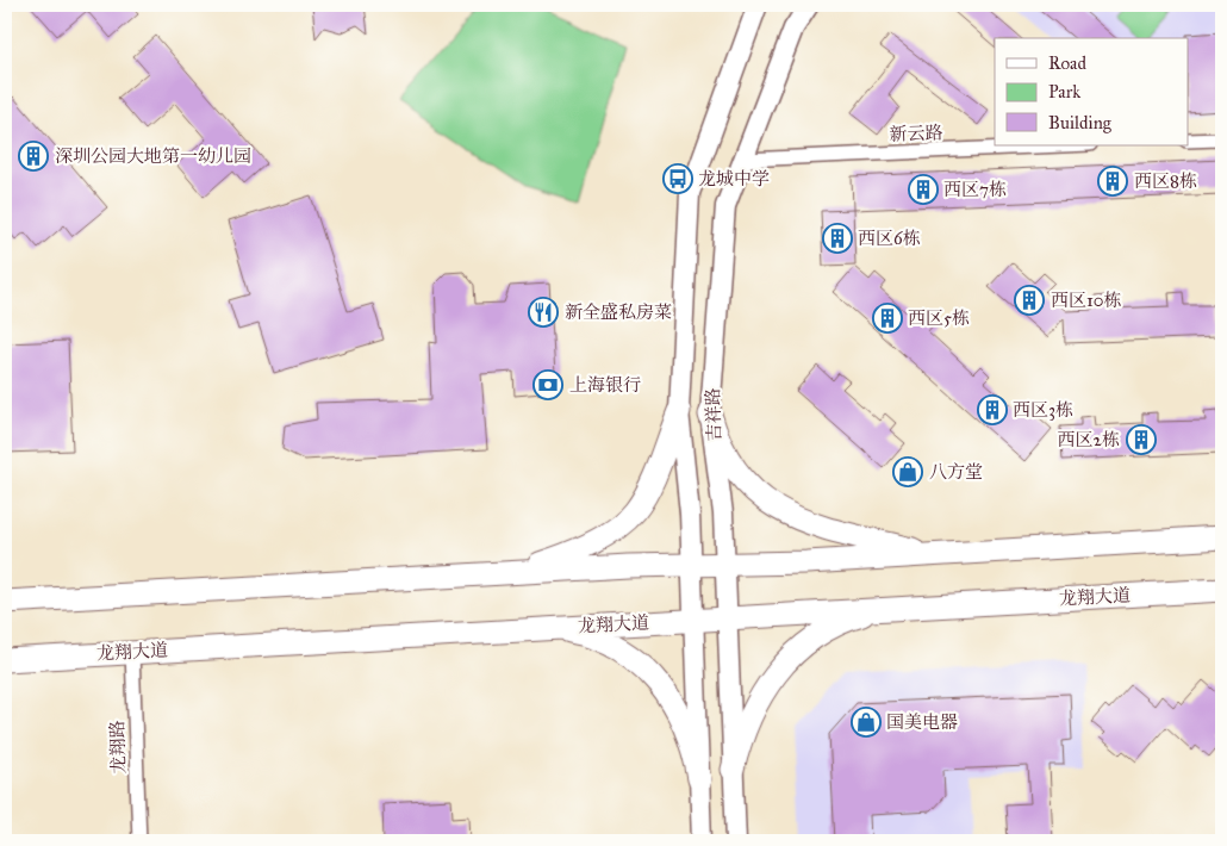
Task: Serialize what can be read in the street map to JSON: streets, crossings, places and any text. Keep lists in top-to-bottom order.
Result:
{
  "streets": {
    "main road": ["吉祥路", "龙翔大道"],
    "street": ["新云路", "龙翔路"]
  },
  "crossings": [
    ["新云路", "吉祥路"],
    ["吉祥路", "龙翔大道"],
    ["龙翔大道", "龙翔路"]
  ],
  "places": {
    "building": [
      "深圳公园大地第一幼儿园",
      "西区8栋",
      "西区7栋",
      "西区6栋",
      "西区10栋",
      "西区5栋",
      "西区3栋",
      "西区2栋"
    ],
    "bus stop": ["龙城中学"],
    "restaurant": ["新全盛私房菜"],
    "bank": ["上海银行"],
    "shop": ["八方堂", "国美电器"]
  },
  "legend": ["Road", "Park", "Building"]
}
